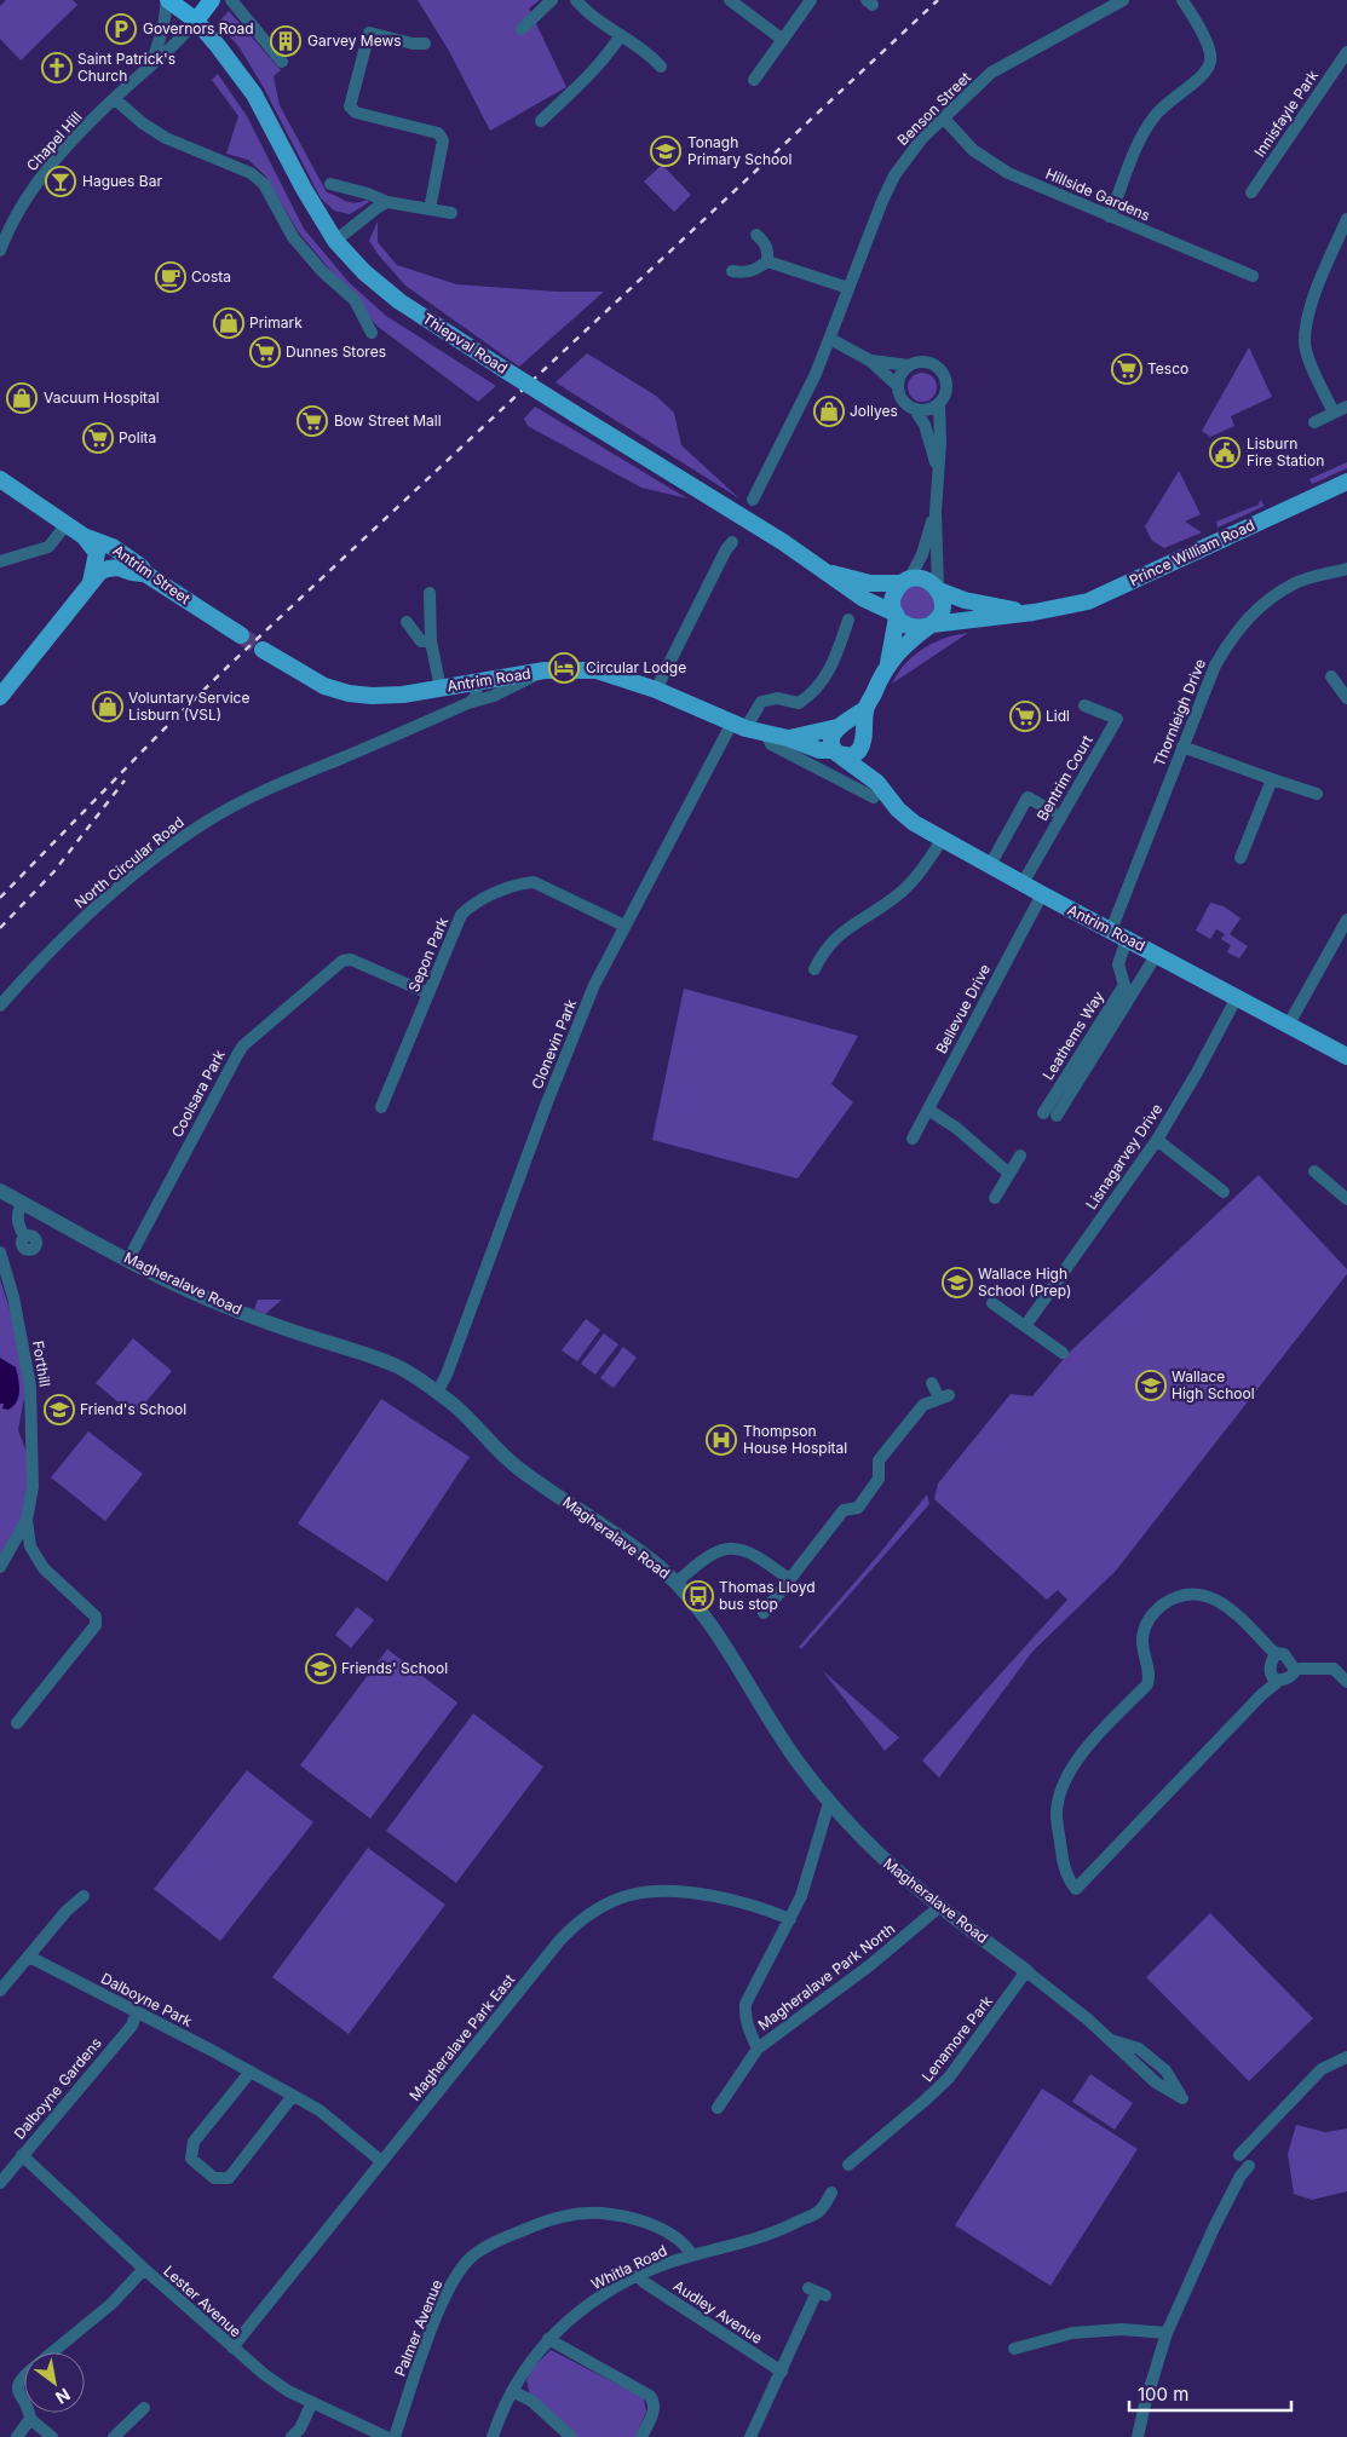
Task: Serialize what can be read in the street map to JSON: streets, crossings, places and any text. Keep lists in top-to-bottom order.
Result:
{
  "streets": {
    "main road": [
      "Thiepval Road",
      "Prince William Road",
      "Antrim Street",
      "Antrim Road"
    ],
    "street": [
      "Benson Street",
      "Innisfayle Park",
      "Chapel Hill",
      "Hillside Gardens",
      "Thornleigh Drive",
      "Bentrim Court",
      "North Circular Road",
      "Sepon Park",
      "Bellevue Drive",
      "Leathems Way",
      "Clonevin Park",
      "Coolsara Park",
      "Lisnagarvey Drive",
      "Magheralave Road",
      "Forthill",
      "Magheralave Park North",
      "Dalboyne Park",
      "Magheralave Park East",
      "Lenamore Park",
      "Dalboyne Gardens",
      "Whitla Road",
      "Lester Avenue",
      "Audley Avenue",
      "Palmer Avenue"
    ]
  },
  "crossings": [
    ["Benson Street", "Hillside Gardens"],
    ["Chapel Hill", "Thiepval Road"],
    ["Thiepval Road", "Prince William Road"],
    ["Antrim Road", "Thornleigh Drive"],
    ["Antrim Road", "Bentrim Court"],
    ["Antrim Road", "North Circular Road"],
    ["Antrim Road", "Bellevue Drive"],
    ["Antrim Road", "Leathems Way"],
    ["Antrim Road", "Clonevin Park"],
    ["Antrim Road", "Lisnagarvey Drive"],
    ["Sepon Park", "Clonevin Park"],
    ["Sepon Park", "Coolsara Park"],
    ["Clonevin Park", "Magheralave Road"],
    ["Coolsara Park", "Magheralave Road"],
    ["Magheralave Road", "Magheralave Park North"],
    ["Magheralave Road", "Lenamore Park"],
    ["Dalboyne Park", "Magheralave Park East"],
    ["Dalboyne Park", "Dalboyne Gardens"],
    ["Magheralave Park East", "Lester Avenue"],
    ["Dalboyne Gardens", "Lester Avenue"],
    ["Whitla Road", "Audley Avenue"],
    ["Whitla Road", "Palmer Avenue"]
  ],
  "places": {
    "parking": ["Governors Road"],
    "building": ["Garvey Mews"],
    "church": ["Saint Patrick's Church"],
    "school or university": [
      "Tonagh Primary School",
      "Wallace High School (Prep)",
      "Wallace High School",
      "Friend's School",
      "Friends' School"
    ],
    "bar": ["Hagues Bar"],
    "cafe": ["Costa"],
    "shop": [
      "Primark",
      "Vacuum Hospital",
      "Jollyes",
      "Voluntary Service Lisburn (VSL)"
    ],
    "supermarket": [
      "Dunnes Stores",
      "Tesco",
      "Bow Street Mall",
      "Polita",
      "Lidl"
    ],
    "public building": ["Lisburn Fire Station"],
    "hotel": ["Circular Lodge"],
    "hospital": ["Thompson House Hospital"],
    "bus stop": ["Thomas Lloyd bus stop"]
  },
  "scale_bar": "100 m",
  "north": "bottom right"
}
